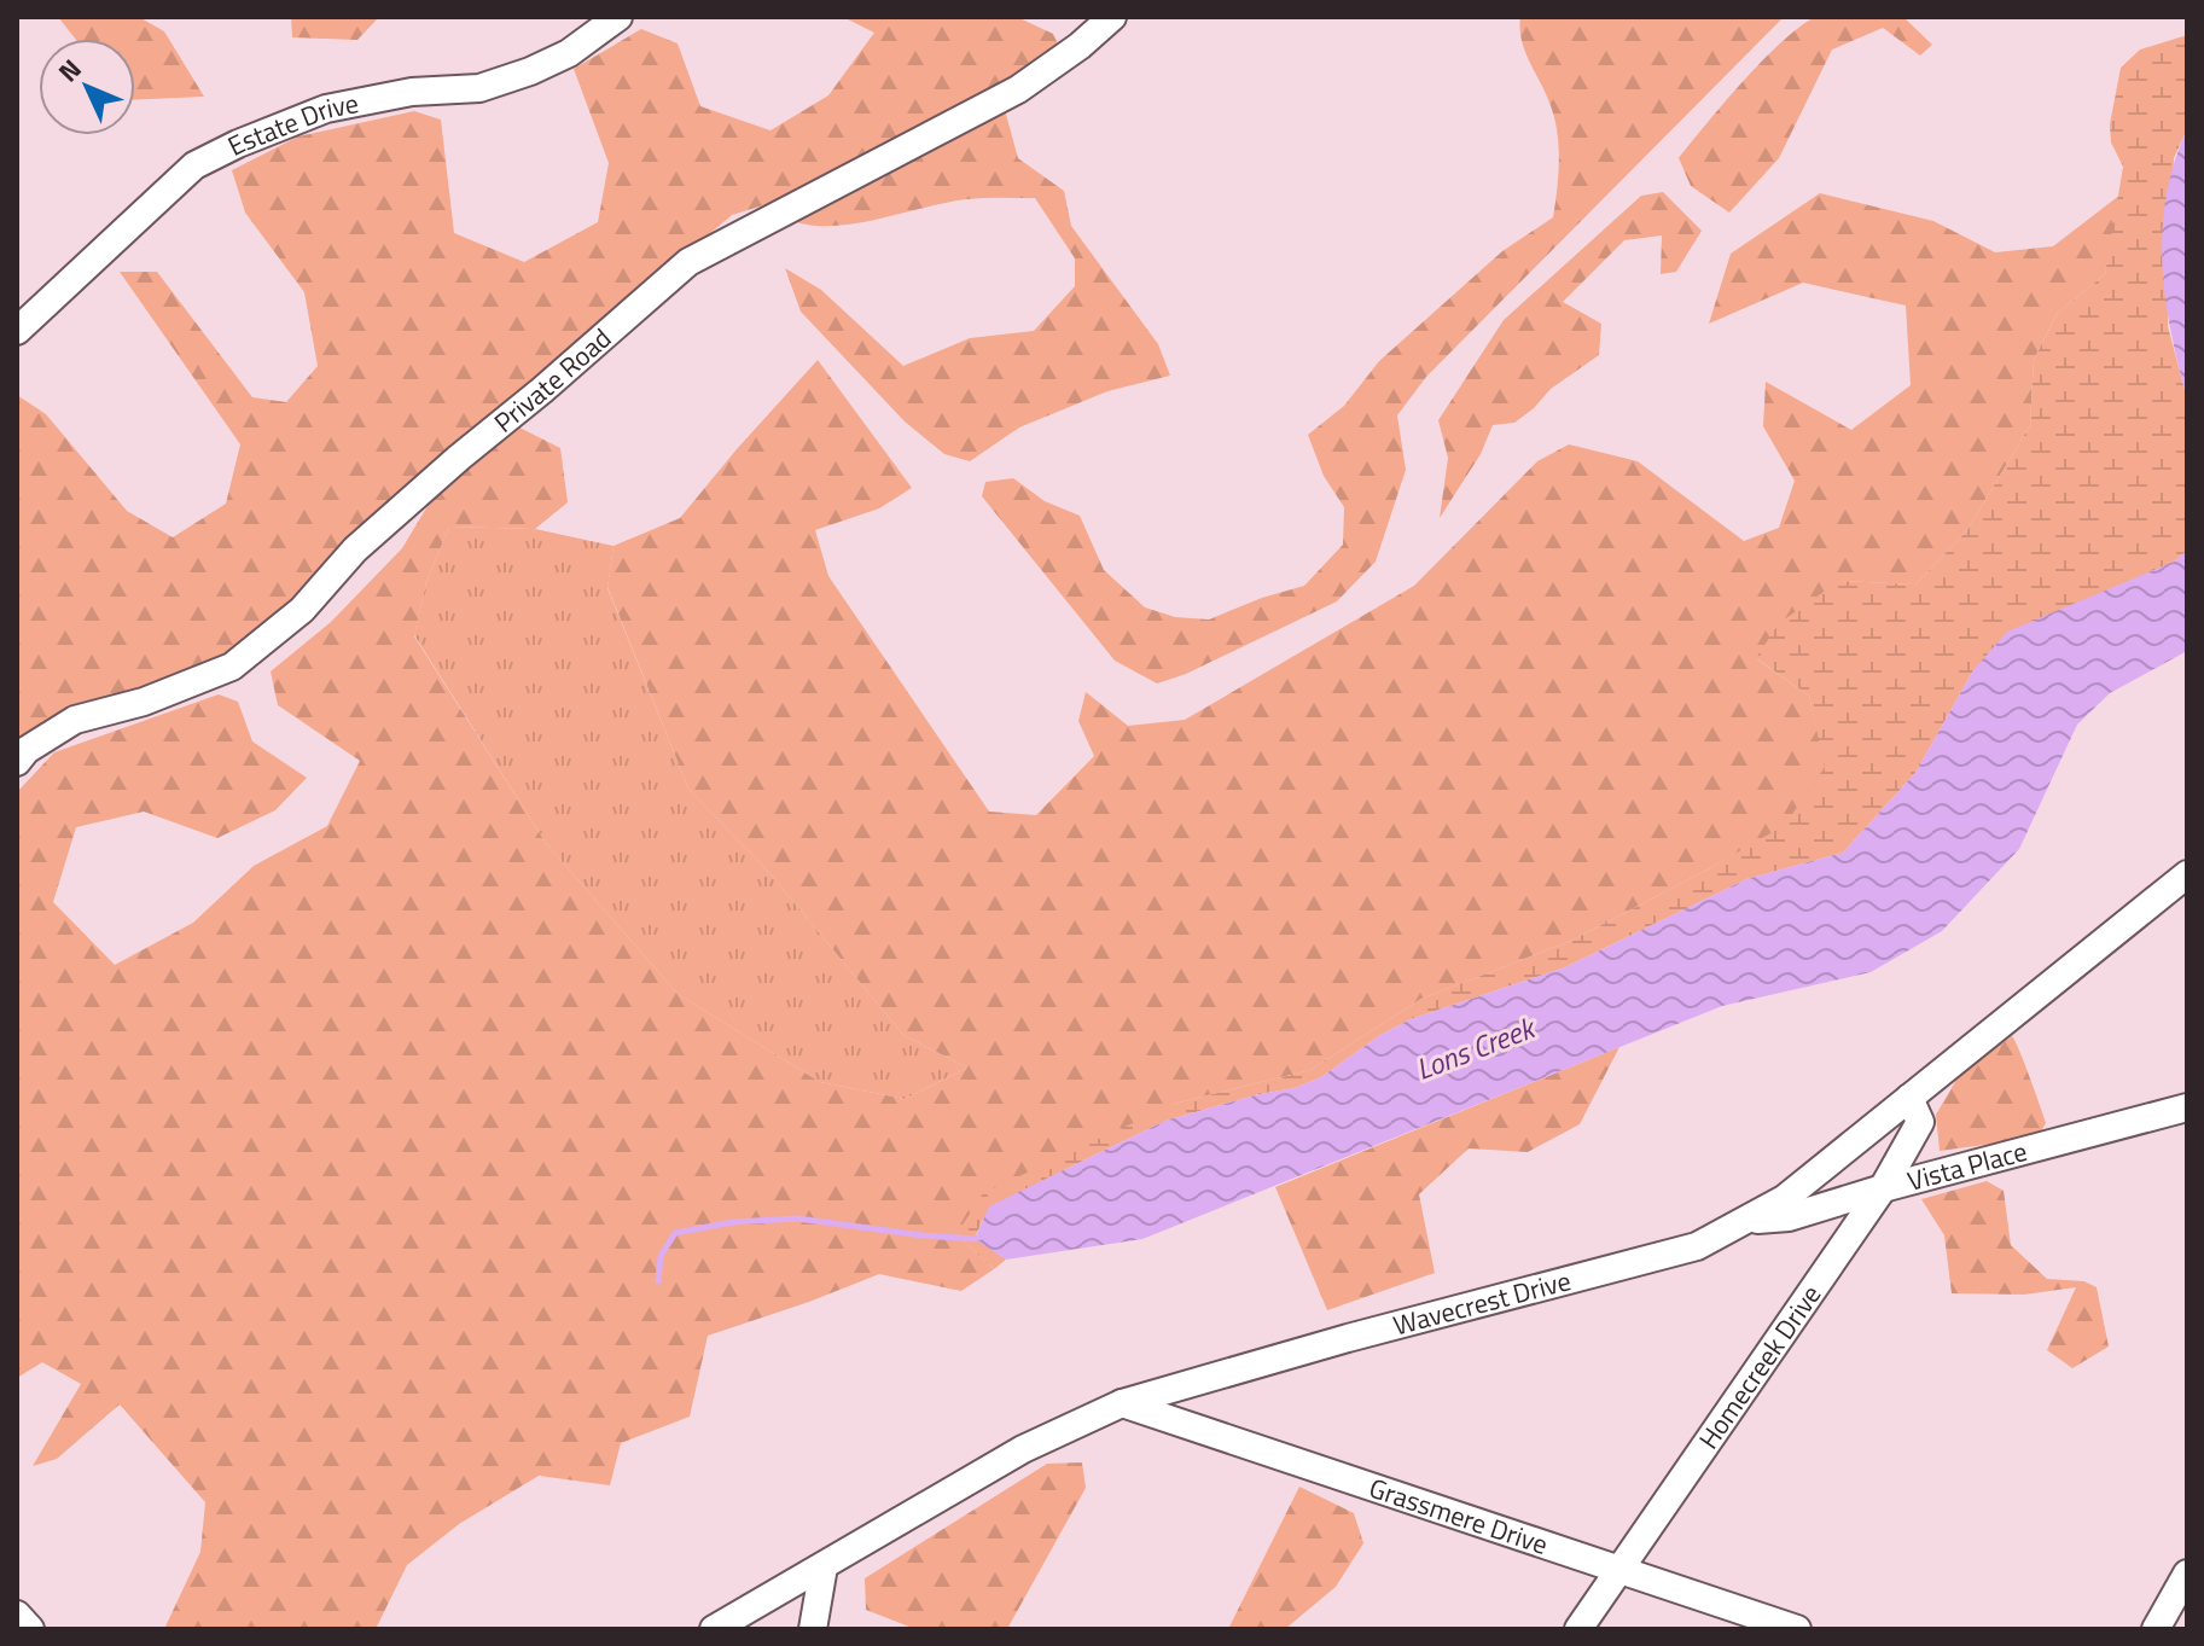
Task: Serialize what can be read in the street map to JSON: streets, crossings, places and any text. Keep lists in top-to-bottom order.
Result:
{
  "streets": {
    "street": [
      "Estate Drive",
      "Private Road",
      "Vista Place",
      "Wavecrest Drive",
      "Homecreek Drive",
      "Grassmere Drive"
    ]
  },
  "crossings": [
    ["Vista Place", "Wavecrest Drive"],
    ["Vista Place", "Homecreek Drive"],
    ["Wavecrest Drive", "Homecreek Drive"],
    ["Wavecrest Drive", "Grassmere Drive"],
    ["Homecreek Drive", "Grassmere Drive"]
  ],
  "water": ["Lons Creek"],
  "north": "top left"
}
